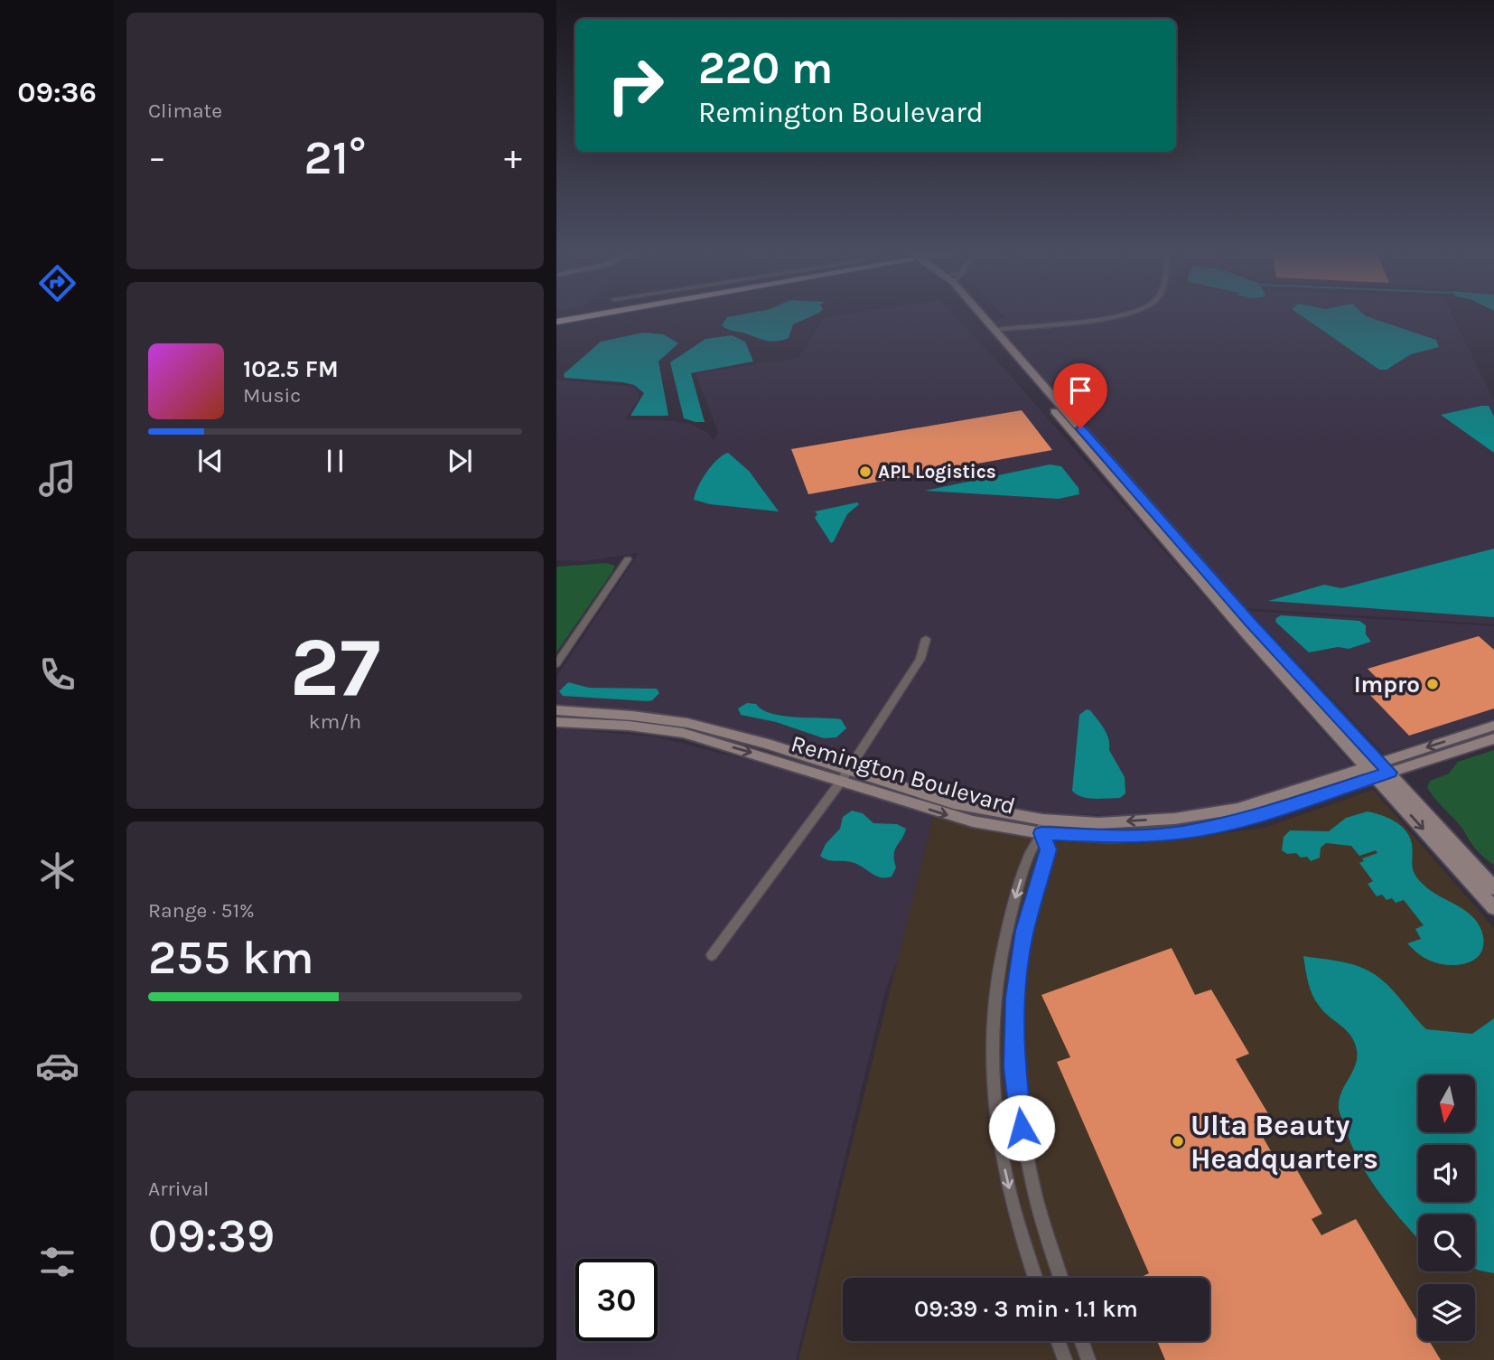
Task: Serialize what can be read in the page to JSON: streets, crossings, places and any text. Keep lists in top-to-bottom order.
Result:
{
  "streets": {
    "main road": ["Remington Boulevard"]
  },
  "places": ["APL Logistics", "Impro", "Ulta Beauty Headquarters"],
  "north": "bottom",
  "page": {
    "tabs": "09:36",
    "tile": [
      "Climate",
      ["27", "km/h"],
      ["Range · 51%", "255 km"],
      ["Arrival", "09:39"]
    ],
    "turn": ["220 m", "Remington Boulevard"],
    "heat": ["−", "21°", "+"],
    "song": ["102.5 FM", "Music"],
    "limit": "30",
    "trip": "09:39 · 3 min · 1.1 km"
  }
}
